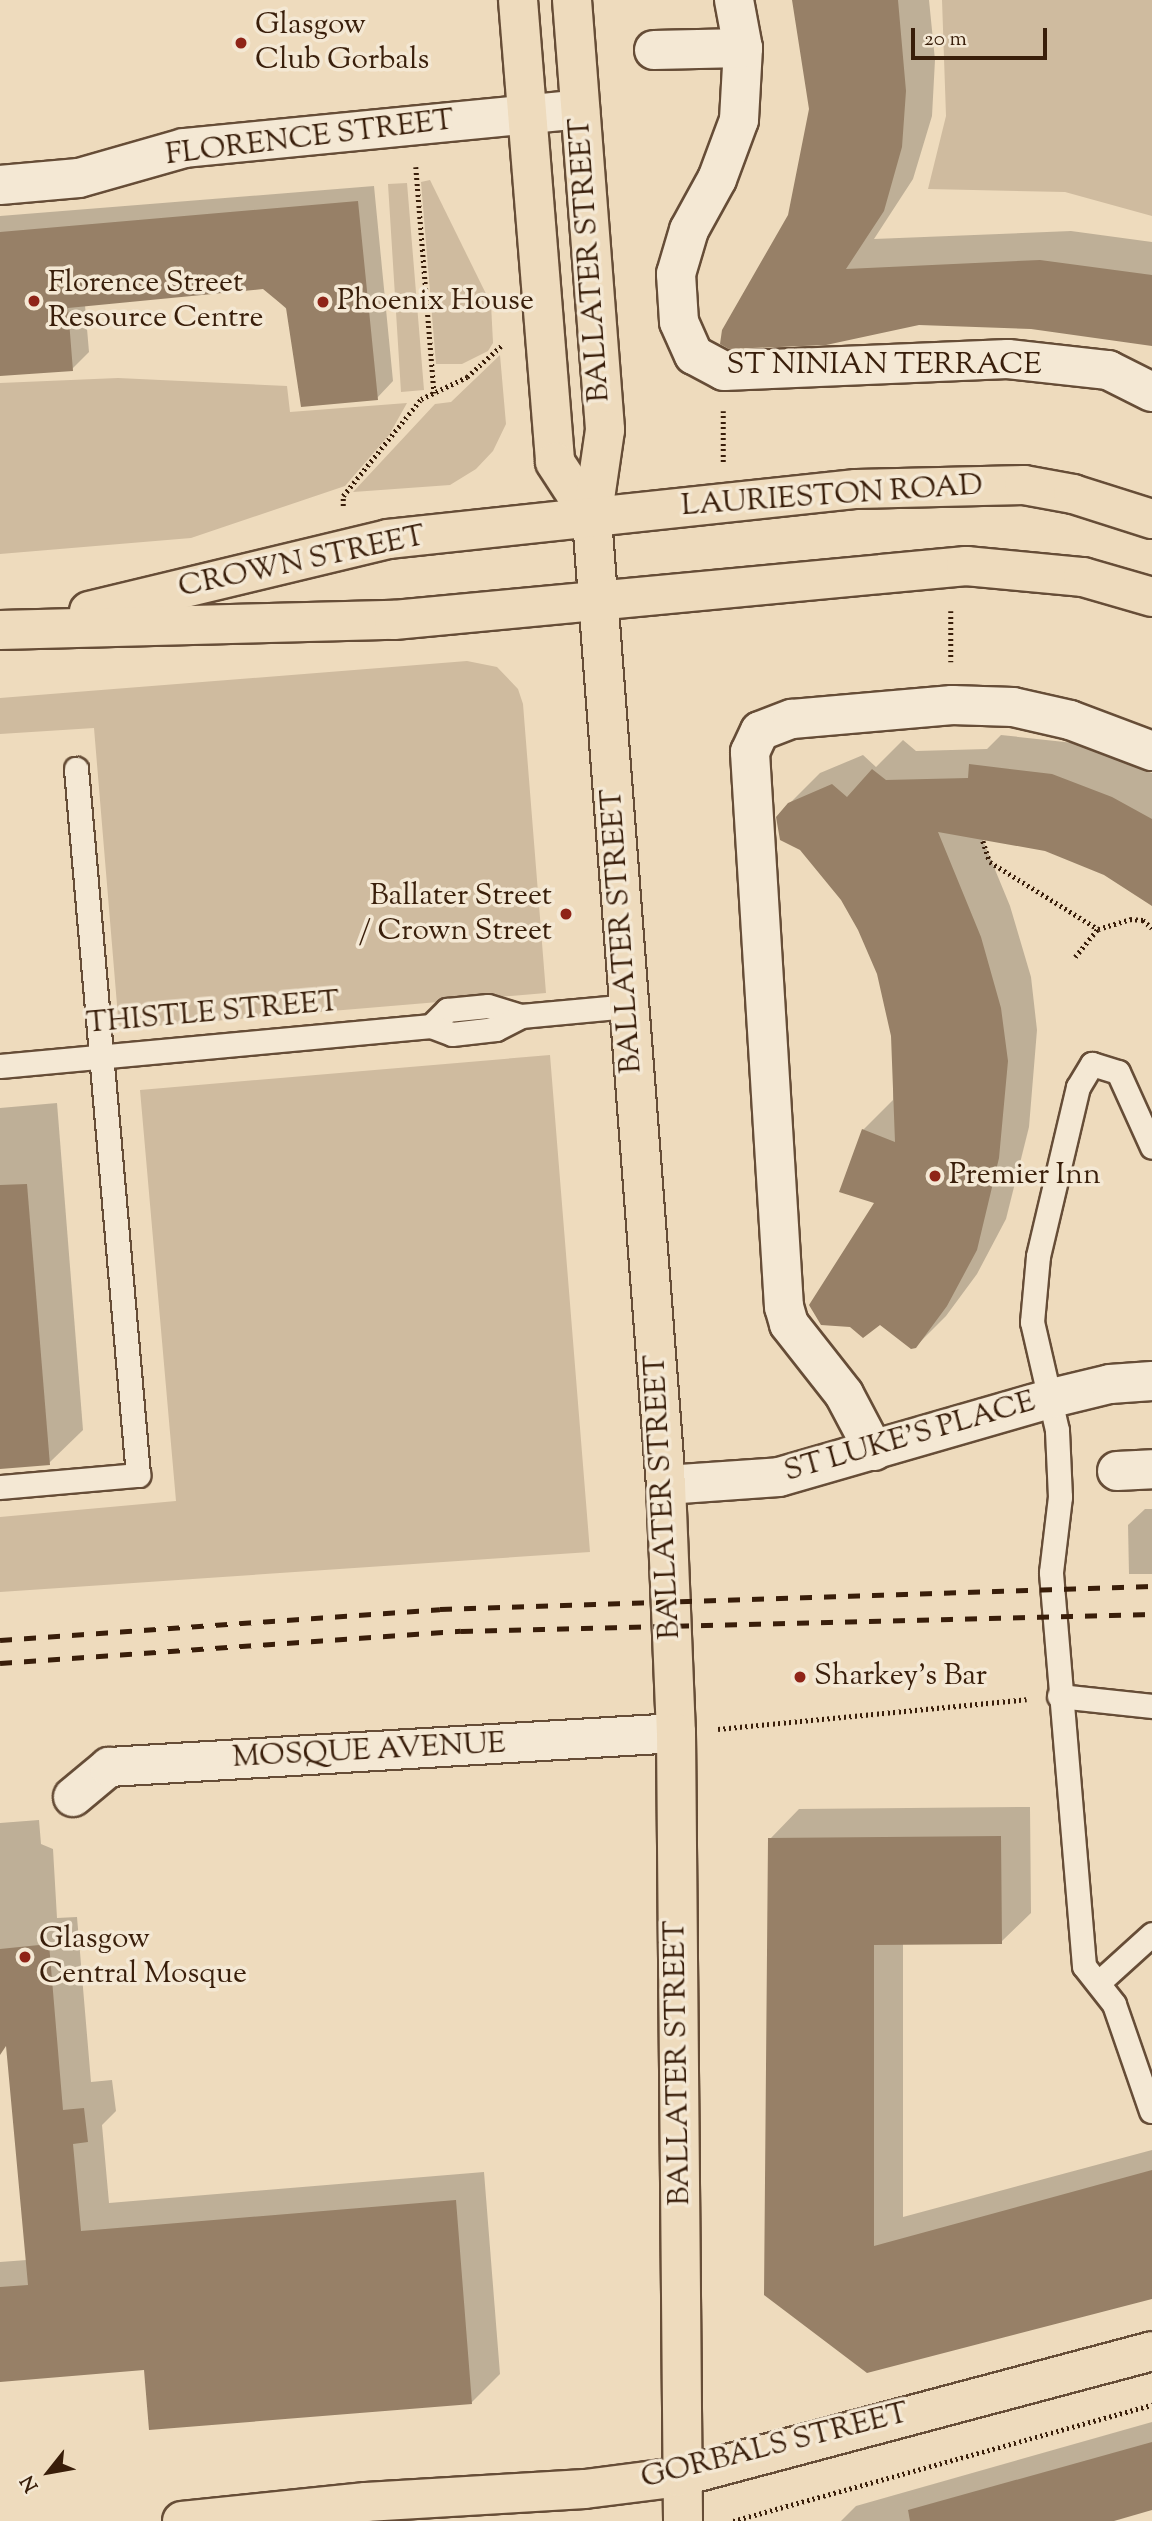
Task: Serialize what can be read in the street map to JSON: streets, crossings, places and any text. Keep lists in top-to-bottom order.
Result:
{
  "streets": {
    "main road": [
      "BALLATER STREET",
      "LAURIESTON ROAD",
      "CROWN STREET",
      "GORBALS STREET"
    ],
    "street": [
      "FLORENCE STREET",
      "ST NINIAN TERRACE",
      "ST LUKE'S PLACE",
      "MOSQUE AVENUE"
    ],
    "lane": ["THISTLE STREET"]
  },
  "crossings": [
    ["FLORENCE STREET", "BALLATER STREET"],
    ["BALLATER STREET", "LAURIESTON ROAD"],
    ["BALLATER STREET", "CROWN STREET"],
    ["BALLATER STREET", "THISTLE STREET"],
    ["BALLATER STREET", "ST LUKE'S PLACE"],
    ["BALLATER STREET", "MOSQUE AVENUE"],
    ["BALLATER STREET", "GORBALS STREET"],
    ["LAURIESTON ROAD", "CROWN STREET"]
  ],
  "places": [
    "Glasgow Club Gorbals",
    "Florence Street Resource Centre",
    "Phoenix House",
    "Ballater Street / Crown Street",
    "Premier Inn",
    "Sharkey's Bar",
    "Glasgow Central Mosque"
  ],
  "scale_bar": "20 m",
  "north": "bottom left"
}
